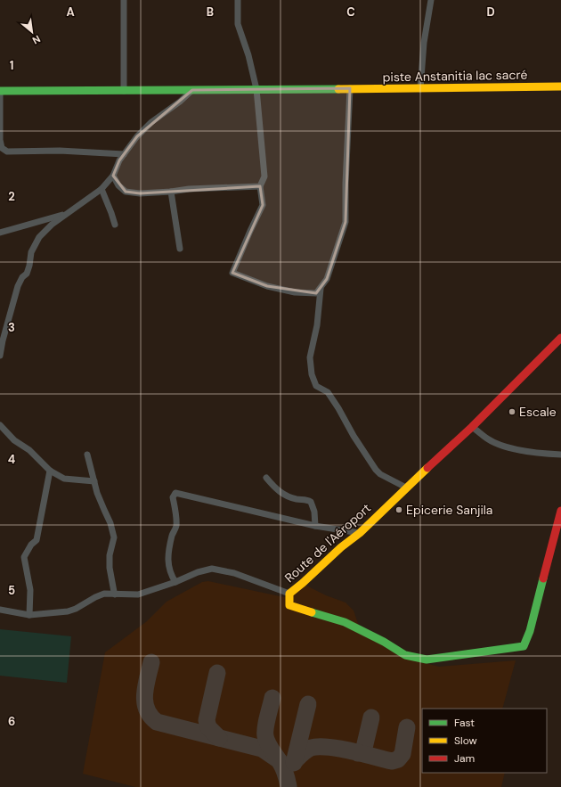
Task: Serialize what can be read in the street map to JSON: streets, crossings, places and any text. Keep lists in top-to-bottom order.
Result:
{
  "streets": {
    "main road": ["piste Anstanitia lac sacré", "Route de l'Aéroport"]
  },
  "places": ["Escale", "Epicerie Sanjila"],
  "legend": ["Fast", "Slow", "Jam"],
  "north": "bottom right",
  "grid": {
    "columns": [
      "A",
      "B",
      "C",
      "D"
    ],
    "rows": [
      "1",
      "2",
      "3",
      "4",
      "5",
      "6"
    ]
  }
}
